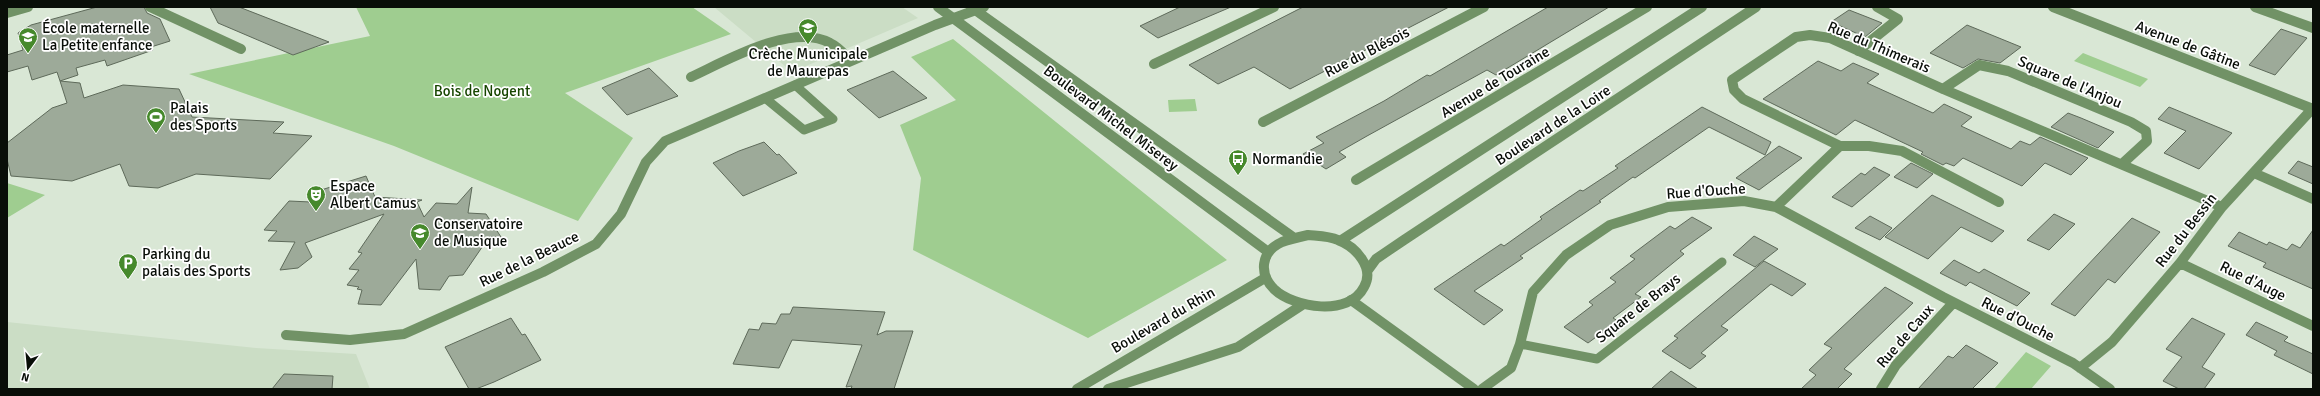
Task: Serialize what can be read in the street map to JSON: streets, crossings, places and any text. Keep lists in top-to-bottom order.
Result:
{
  "streets": {
    "street": [
      "Avenue de Gâtine",
      "Rue du Thimerais",
      "Rue du Blésois",
      "Avenue de Touraine",
      "Square de l'Anjou",
      "Boulevard Michel Miserey",
      "Boulevard de la Loire",
      "Rue d'Ouche",
      "Rue du Bessin",
      "Rue de la Beauce",
      "Rue d'Auge",
      "Boulevard du Rhin",
      "Rue de Caux"
    ],
    "lane": ["Square de Brays"]
  },
  "crossings": [
    ["Avenue de Gâtine", "Rue du Bessin"],
    ["Rue du Thimerais", "Square de l'Anjou"],
    ["Rue du Thimerais", "Rue du Bessin"],
    ["Boulevard Michel Miserey", "Boulevard de la Loire"],
    ["Boulevard Michel Miserey", "Rue de la Beauce"],
    ["Boulevard Michel Miserey", "Boulevard du Rhin"],
    ["Boulevard de la Loire", "Boulevard du Rhin"],
    ["Rue d'Ouche", "Rue du Bessin"],
    ["Rue d'Ouche", "Square de Brays"],
    ["Rue d'Ouche", "Rue de Caux"],
    ["Rue du Bessin", "Rue d'Auge"]
  ],
  "parks": ["Bois de Nogent"],
  "places": {
    "school or university": ["Crèche Municipale de Maurepas", "École maternelle La Petite enfance", "Conservatoire de Musique"],
    "sports": ["Palais des Sports"],
    "bus stop": ["Normandie"],
    "theatre": ["Espace Albert Camus"],
    "parking": ["Parking du palais des Sports"]
  },
  "north": "bottom"
}
